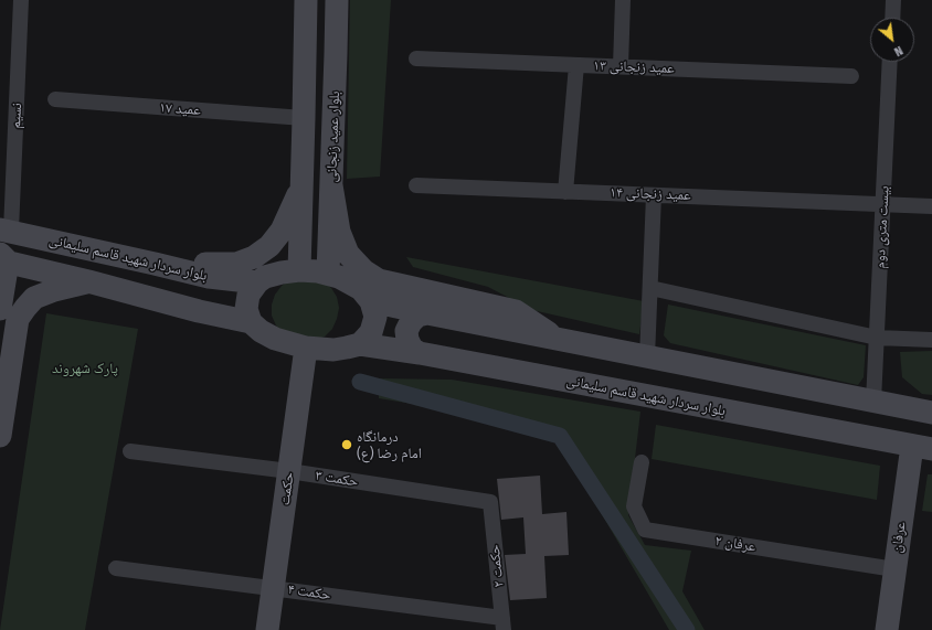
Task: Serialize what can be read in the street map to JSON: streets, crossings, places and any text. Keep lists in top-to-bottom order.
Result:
{
  "streets": {
    "main road": [
      "بلوار عمید زنجانی",
      "بلوار سردار شهید قاسم سلیمانی",
      "حکمت",
      "عرفان"
    ],
    "street": [
      "عمید زنجانی ۱۳",
      "عمید ۱۷",
      "نسیم",
      "عمید زنجانی ۱۴",
      "بیست متری دوم",
      "حکمت ۳",
      "عرفان ۲",
      "حکمت ۲",
      "حکمت ۴"
    ]
  },
  "crossings": [
    ["عمید ۱۷", "بلوار عمید زنجانی"],
    ["نسیم", "بلوار سردار شهید قاسم سلیمانی"],
    ["بلوار عمید زنجانی", "بلوار سردار شهید قاسم سلیمانی"],
    ["بلوار عمید زنجانی", "حکمت"],
    ["عمید زنجانی ۱۴", "بیست متری دوم"],
    ["بلوار سردار شهید قاسم سلیمانی", "حکمت"],
    ["بلوار سردار شهید قاسم سلیمانی", "عرفان"],
    ["حکمت ۳", "حکمت"],
    ["حکمت ۳", "حکمت ۲"],
    ["حکمت", "حکمت ۴"],
    ["عرفان", "عرفان ۲"],
    ["حکمت ۲", "حکمت ۴"]
  ],
  "parks": ["پارک شهروند"],
  "places": ["درمانگاه امام رضا (ع)"],
  "north": "bottom right"
}
